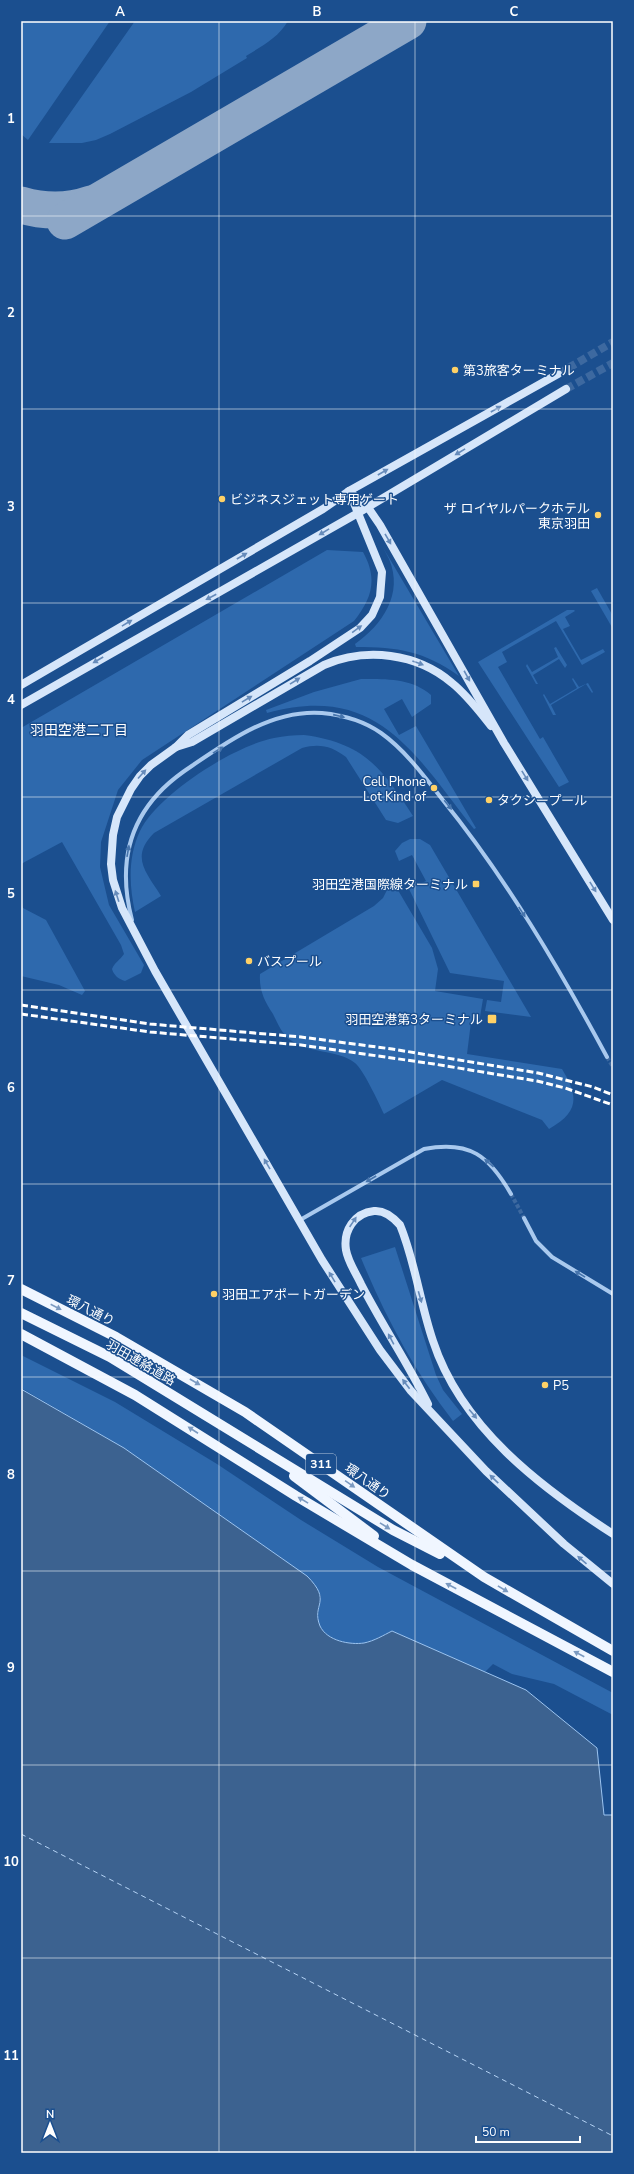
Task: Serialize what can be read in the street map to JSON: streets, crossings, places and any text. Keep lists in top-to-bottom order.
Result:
{
  "streets": {
    "main road": ["環八通り", "羽田連絡道路", "311"]
  },
  "districts": ["羽田空港二丁目"],
  "places": {
    "other": [
      "第3旅客ターミナル",
      "ビジネスジェット専用ゲート",
      "ザ ロイヤルパークホテル 東京羽田",
      "Cell Phone Lot Kind of",
      "タクシープール",
      "バスプール",
      "羽田エアポートガーデン",
      "P5"
    ],
    "transit": ["羽田空港国際線ターミナル", "羽田空港第3ターミナル"]
  },
  "scale_bar": "50 m",
  "north": "top",
  "grid": {
    "columns": ["A", "B", "C"],
    "rows": [
      "1",
      "2",
      "3",
      "4",
      "5",
      "6",
      "7",
      "8",
      "9",
      "10",
      "11"
    ]
  }
}
